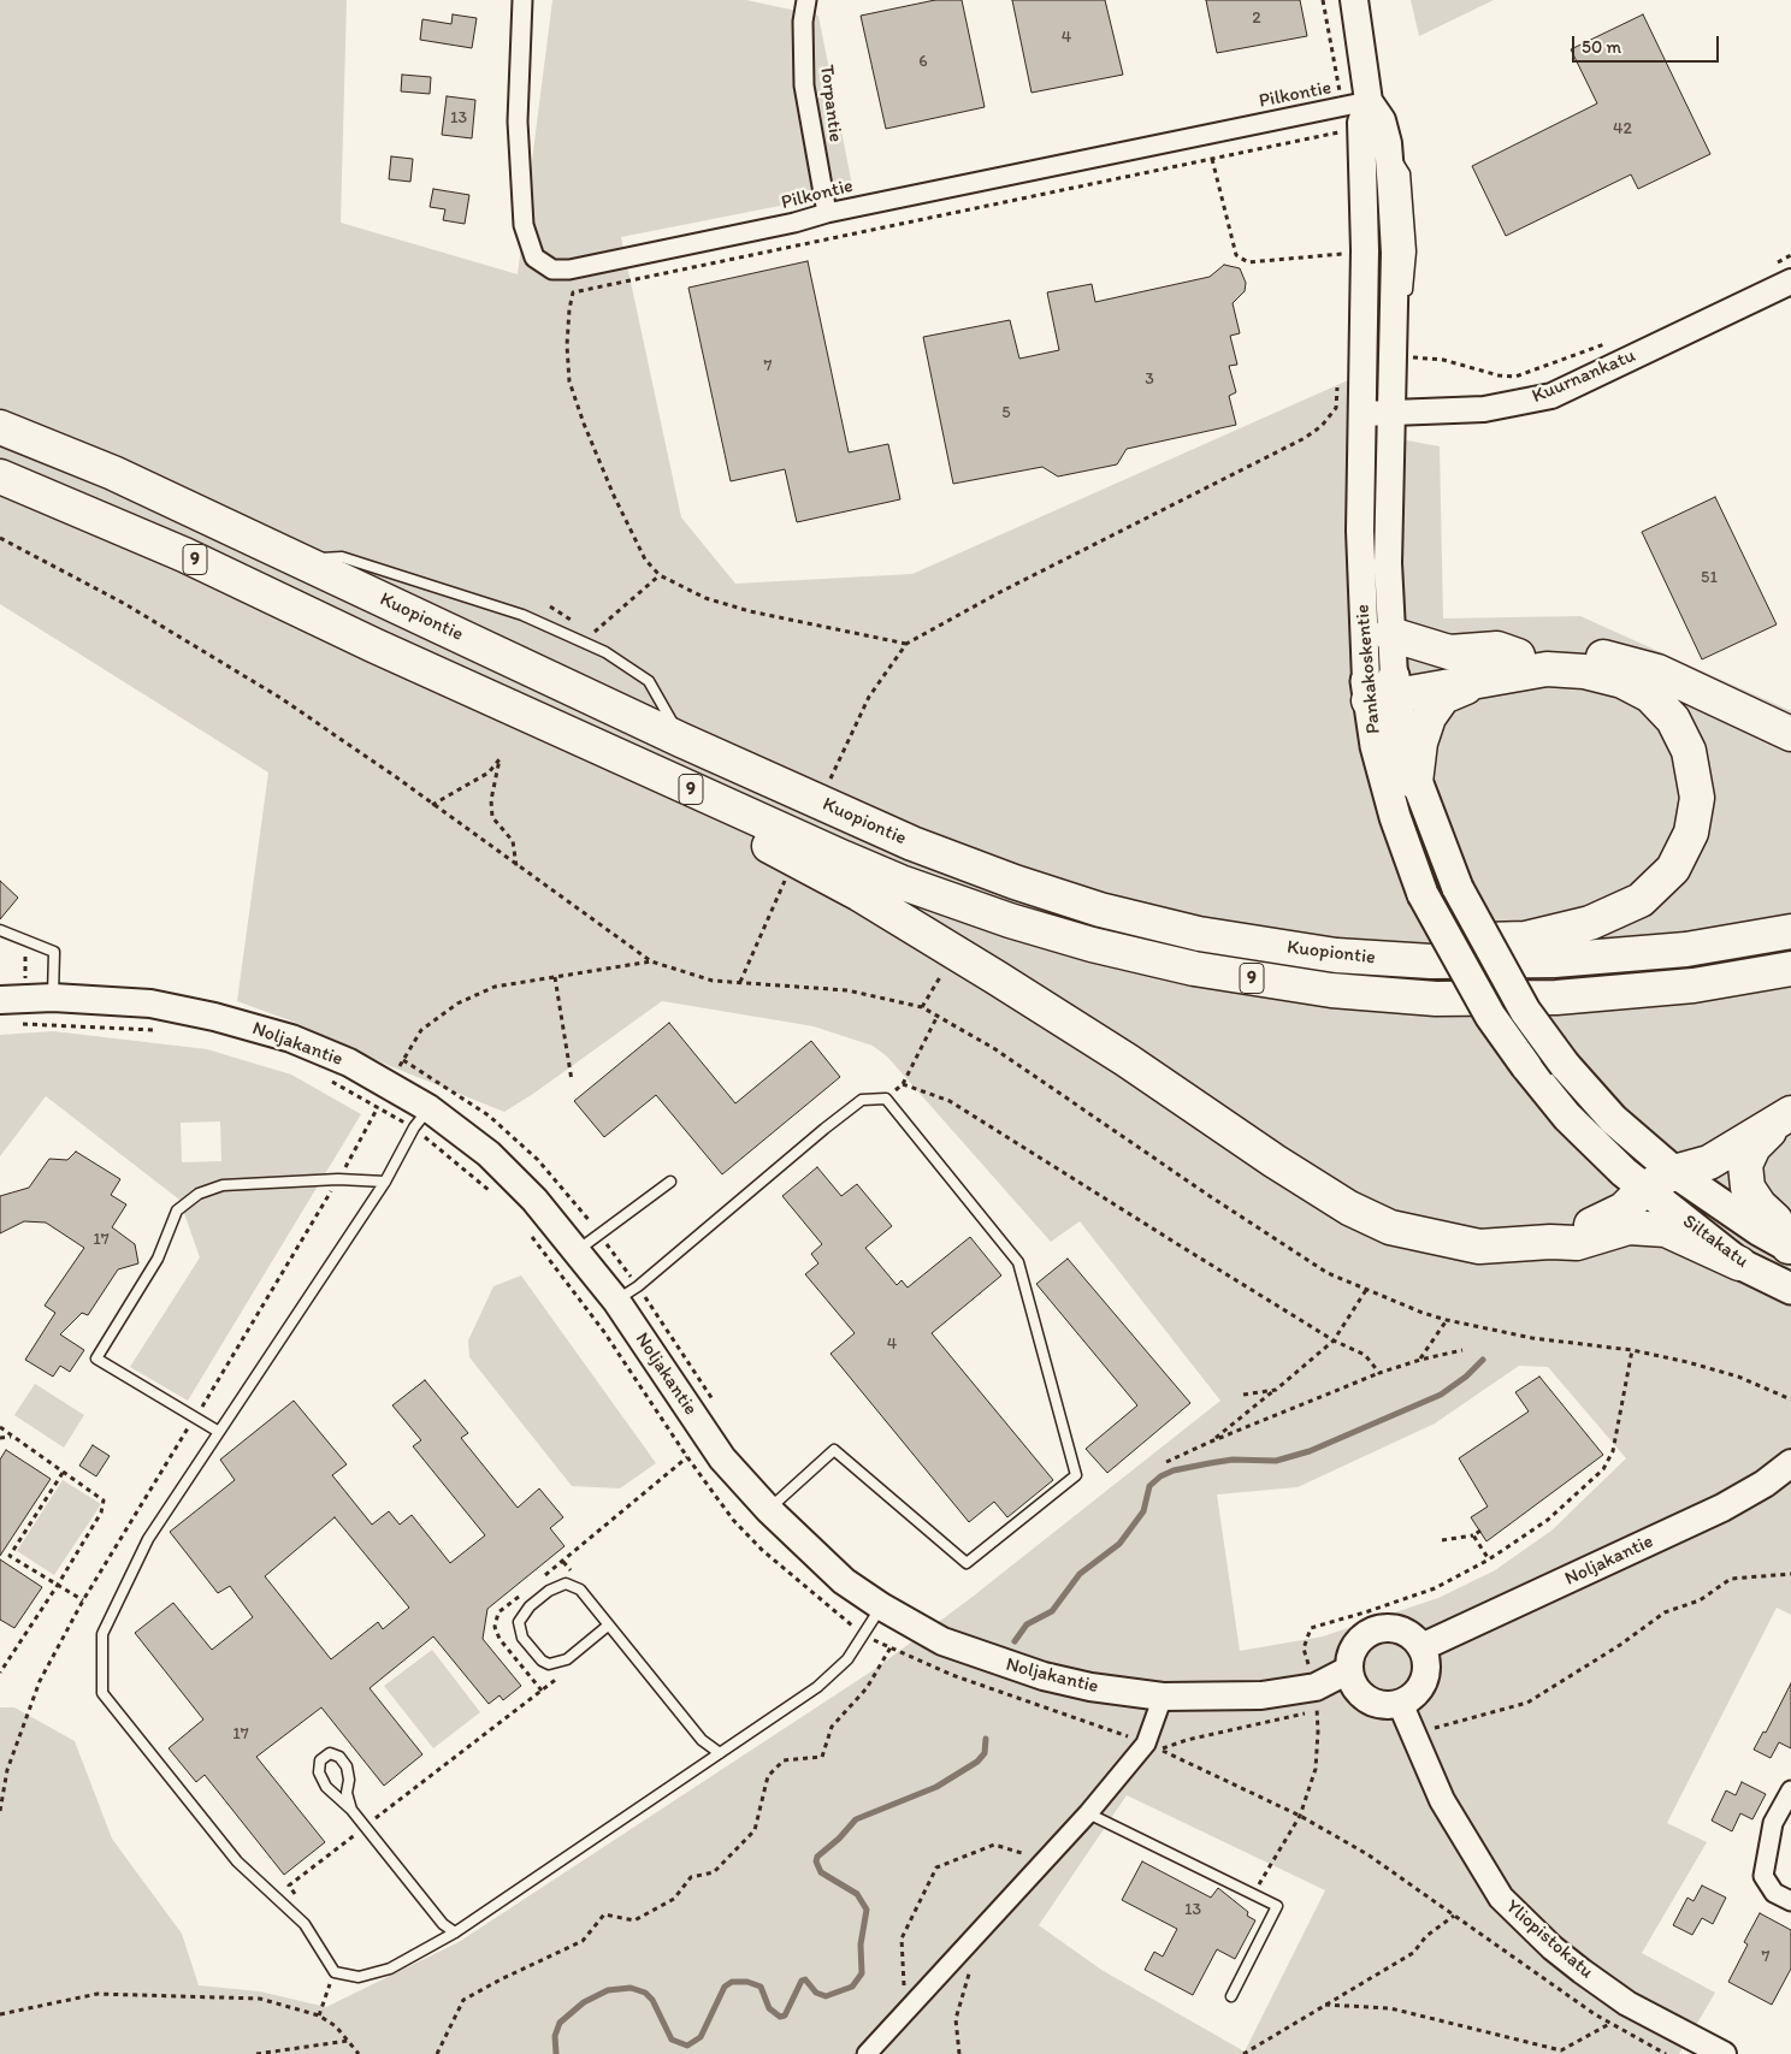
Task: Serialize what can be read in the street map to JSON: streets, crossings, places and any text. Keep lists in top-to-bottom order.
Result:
{
  "streets": {
    "highway": ["9", "Kuopiontie"],
    "main road": ["Pankakoskentie", "Noljakantie", "Siltakatu"],
    "street": [
      "Pilkontie",
      "Torpantie",
      "Kuurnankatu",
      "Yliopistokatu"
    ]
  },
  "crossings": [
    ["Pilkontie", "Torpantie"],
    ["Pilkontie", "Pankakoskentie"],
    ["Kuurnankatu", "Pankakoskentie"],
    ["Pankakoskentie", "Siltakatu"],
    ["Noljakantie", "Yliopistokatu"]
  ],
  "house_numbers": [
    "2",
    "4",
    "6",
    "13",
    "42",
    "7",
    "3",
    "5",
    "51",
    "17",
    "4",
    "17",
    "13",
    "7"
  ],
  "scale_bar": "50 m"
}
